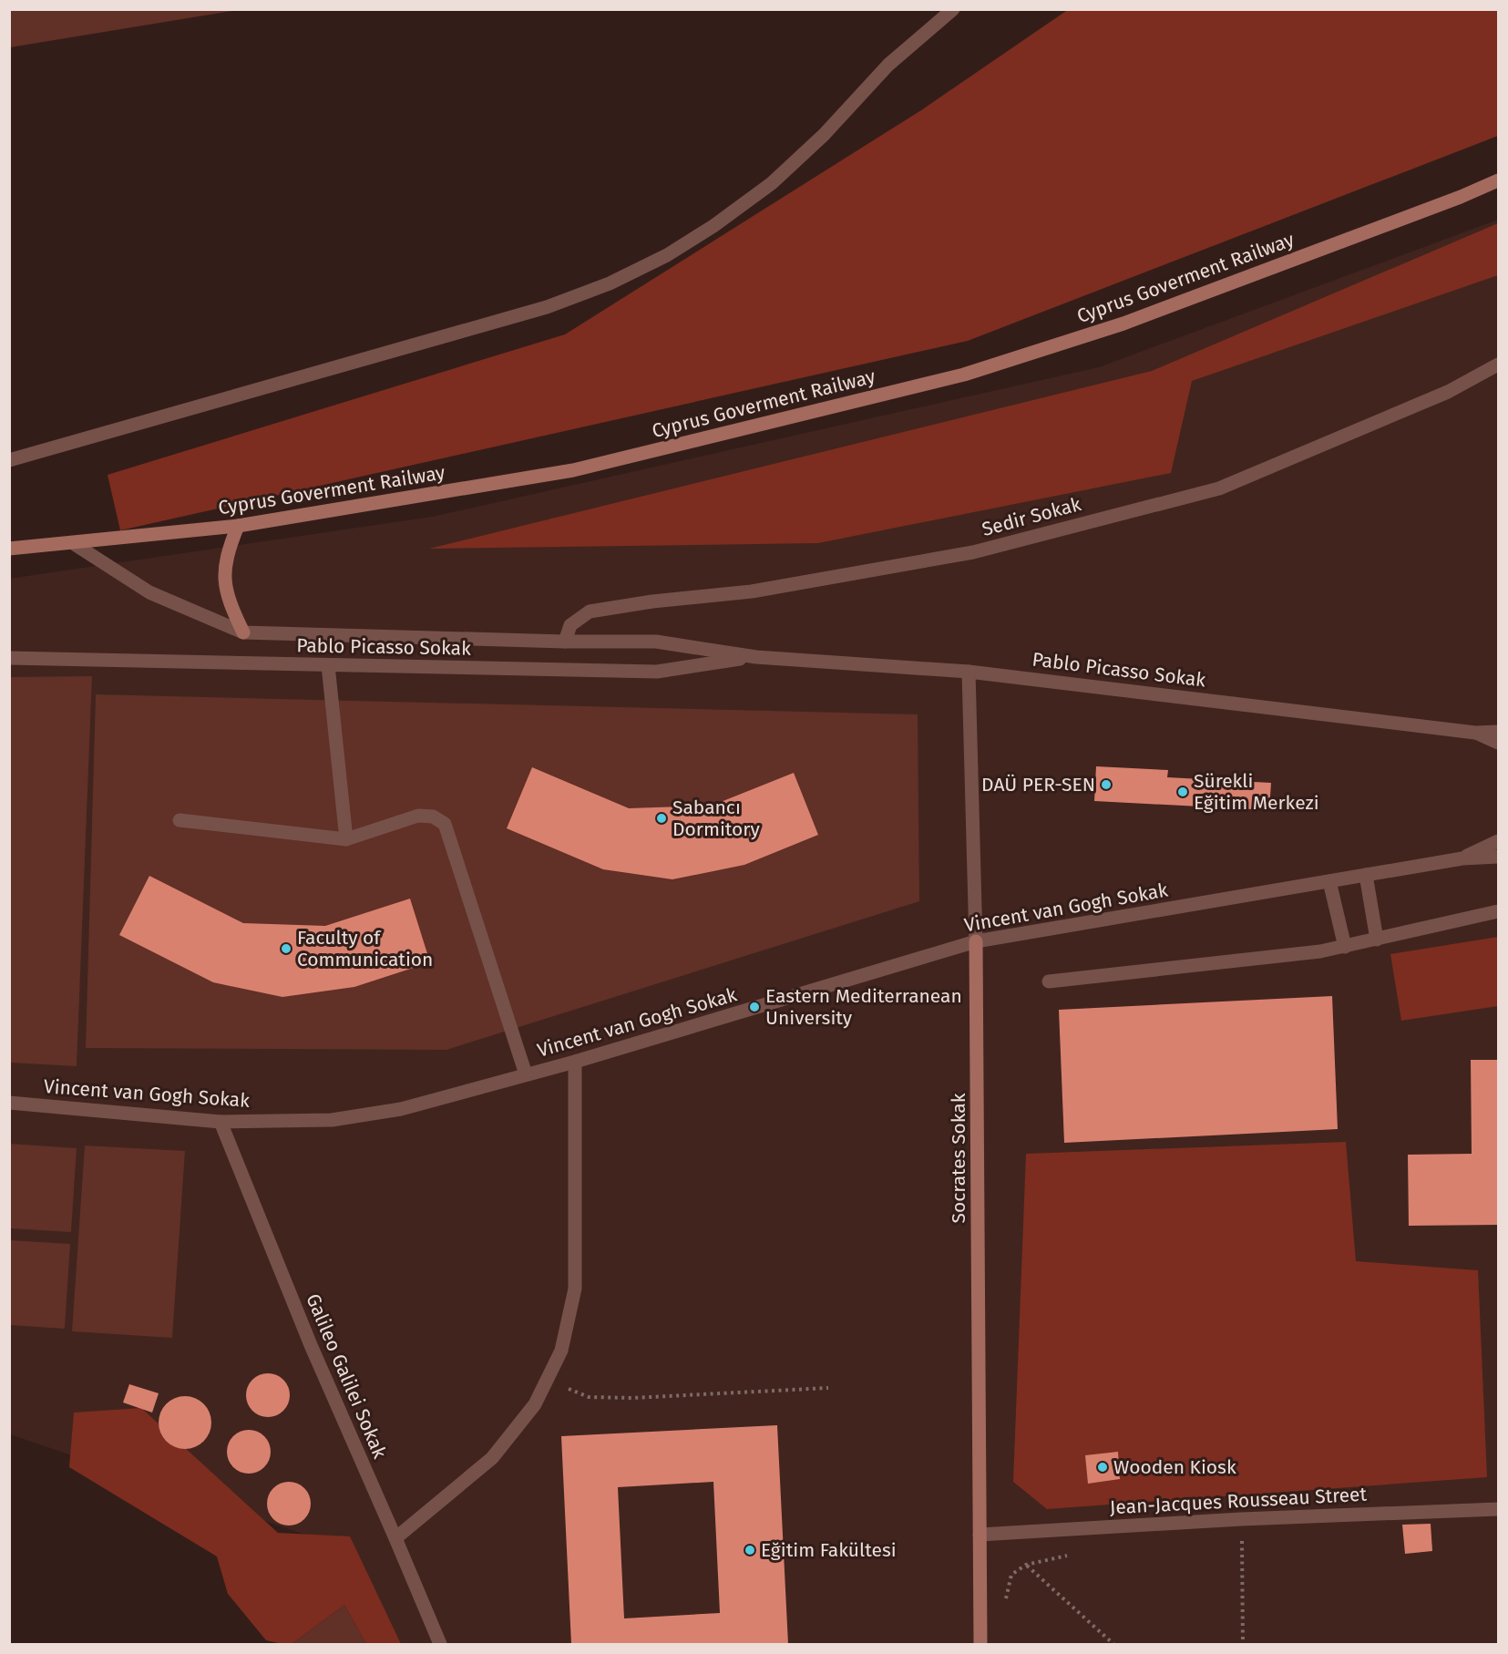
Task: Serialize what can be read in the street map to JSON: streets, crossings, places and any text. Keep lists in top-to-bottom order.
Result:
{
  "streets": {
    "main road": ["Cyprus Goverment Railway", "Socrates Sokak"],
    "street": [
      "Sedir Sokak",
      "Pablo Picasso Sokak",
      "Vincent van Gogh Sokak",
      "Galileo Galilei Sokak",
      "Jean-Jacques Rousseau Street"
    ]
  },
  "crossings": [
    ["Cyprus Goverment Railway", "Pablo Picasso Sokak"],
    ["Sedir Sokak", "Pablo Picasso Sokak"],
    ["Pablo Picasso Sokak", "Socrates Sokak"],
    ["Vincent van Gogh Sokak", "Socrates Sokak"],
    ["Vincent van Gogh Sokak", "Galileo Galilei Sokak"],
    ["Socrates Sokak", "Jean-Jacques Rousseau Street"]
  ],
  "places": [
    "DAÜ PER-SEN",
    "Sürekli Eğitim Merkezi",
    "Sabancı Dormitory",
    "Faculty of Communication",
    "Eastern Mediterranean University",
    "Wooden Kiosk",
    "Eğitim Fakültesi"
  ]
}
